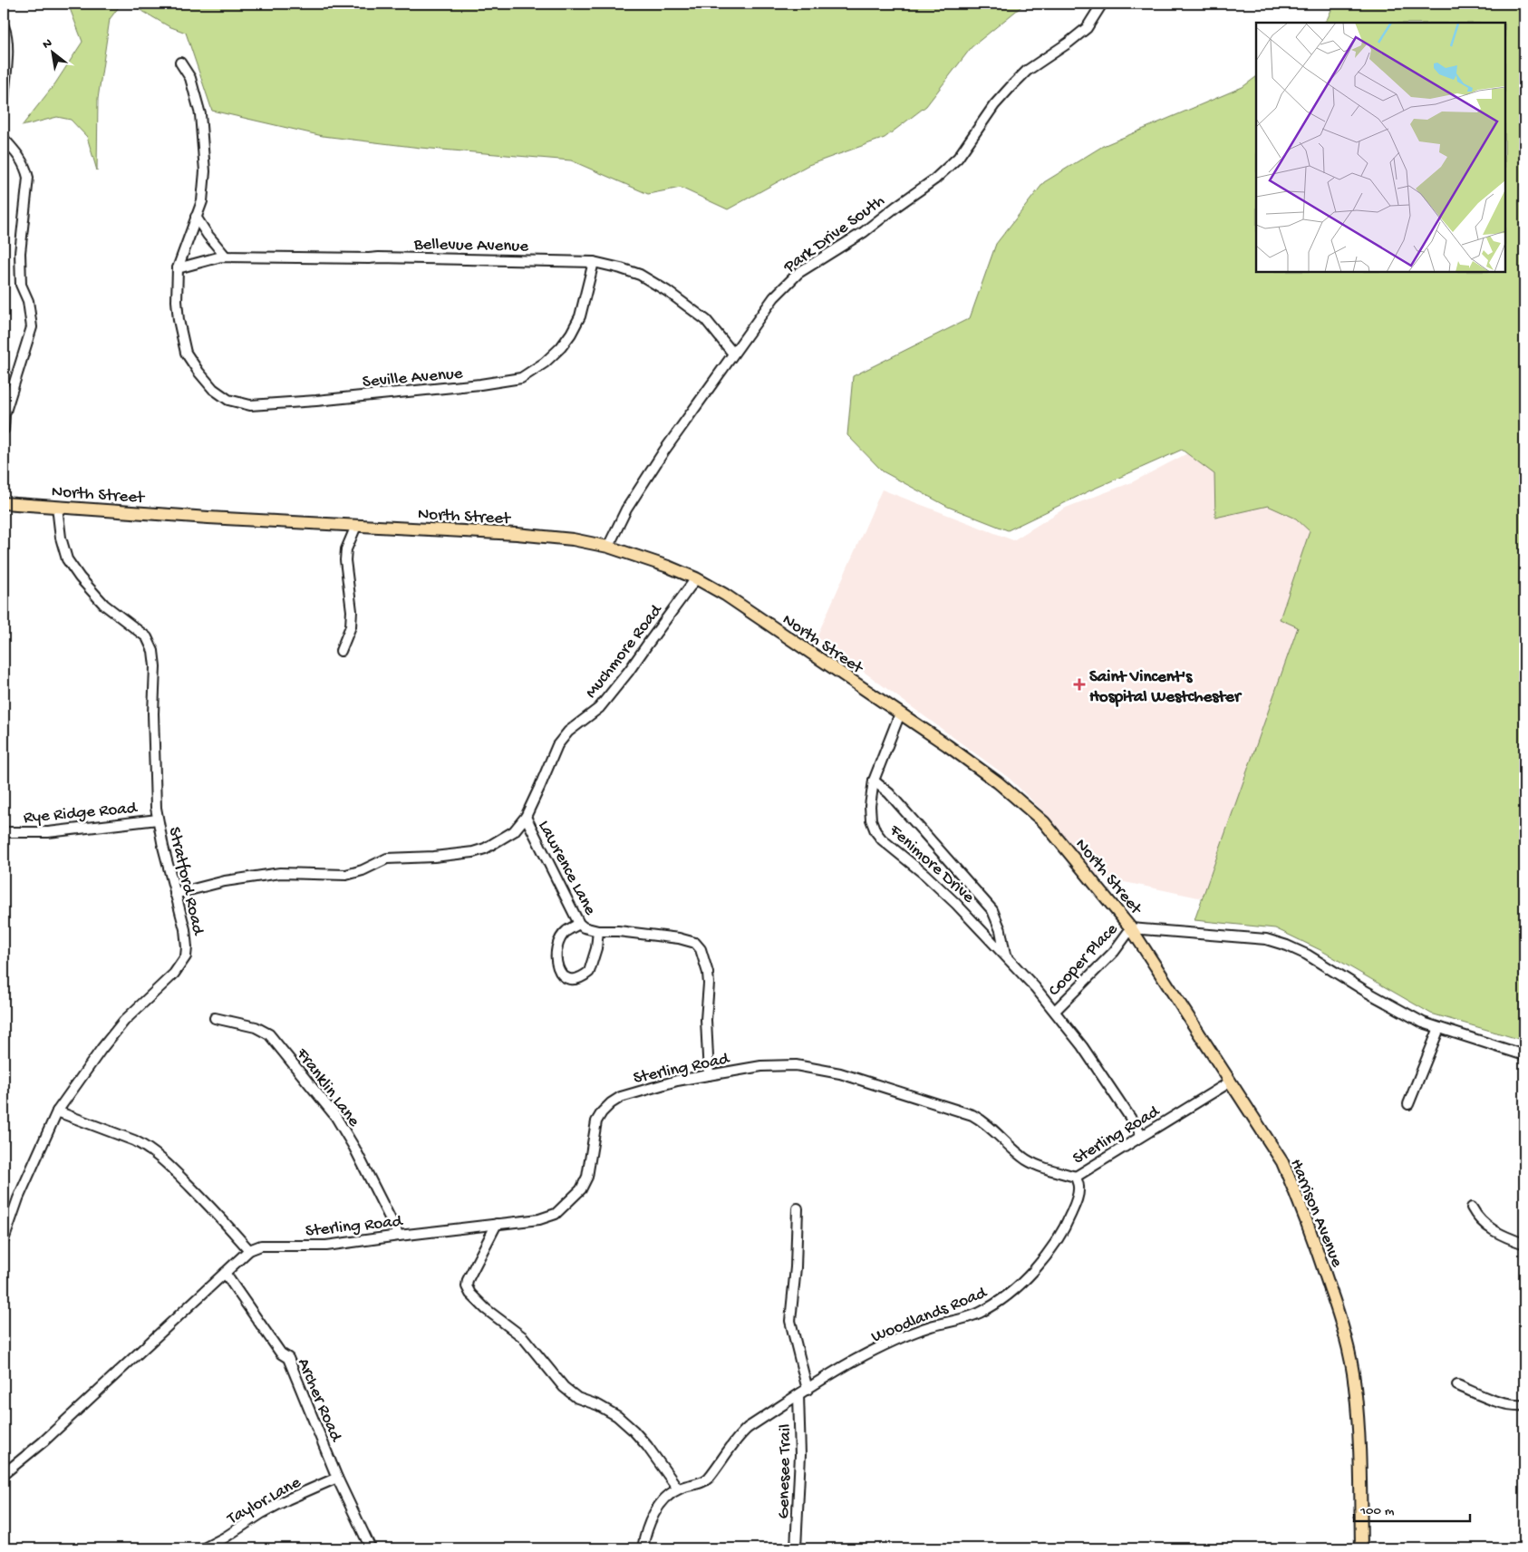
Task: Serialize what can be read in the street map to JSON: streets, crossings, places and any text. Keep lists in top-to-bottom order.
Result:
{
  "streets": {
    "main road": ["North Street", "Harrison Avenue"],
    "street": [
      "Park Drive South",
      "Bellevue Avenue",
      "Seville Avenue",
      "Muchmore Road",
      "Rye Ridge Road",
      "Fenimore Drive",
      "Lawrence Lane",
      "Stratford Road",
      "Cooper Place",
      "Sterling Road",
      "Franklin Lane",
      "Woodlands Road",
      "Archer Road",
      "Genesee Trail",
      "Taylor Lane"
    ]
  },
  "crossings": [
    ["Park Drive South", "Bellevue Avenue"],
    ["Park Drive South", "North Street"],
    ["Bellevue Avenue", "Seville Avenue"],
    ["North Street", "Muchmore Road"],
    ["North Street", "Fenimore Drive"],
    ["North Street", "Stratford Road"],
    ["North Street", "Cooper Place"],
    ["North Street", "Harrison Avenue"],
    ["Muchmore Road", "Lawrence Lane"],
    ["Muchmore Road", "Stratford Road"],
    ["Rye Ridge Road", "Stratford Road"],
    ["Fenimore Drive", "Cooper Place"],
    ["Fenimore Drive", "Sterling Road"],
    ["Lawrence Lane", "Sterling Road"],
    ["Cooper Place", "Harrison Avenue"],
    ["Sterling Road", "Franklin Lane"],
    ["Sterling Road", "Harrison Avenue"],
    ["Sterling Road", "Woodlands Road"],
    ["Woodlands Road", "Genesee Trail"],
    ["Archer Road", "Taylor Lane"]
  ],
  "places": {
    "health": ["Saint Vincent's Hospital Westchester"]
  },
  "scale_bar": "100 m",
  "north": "top left"
}
